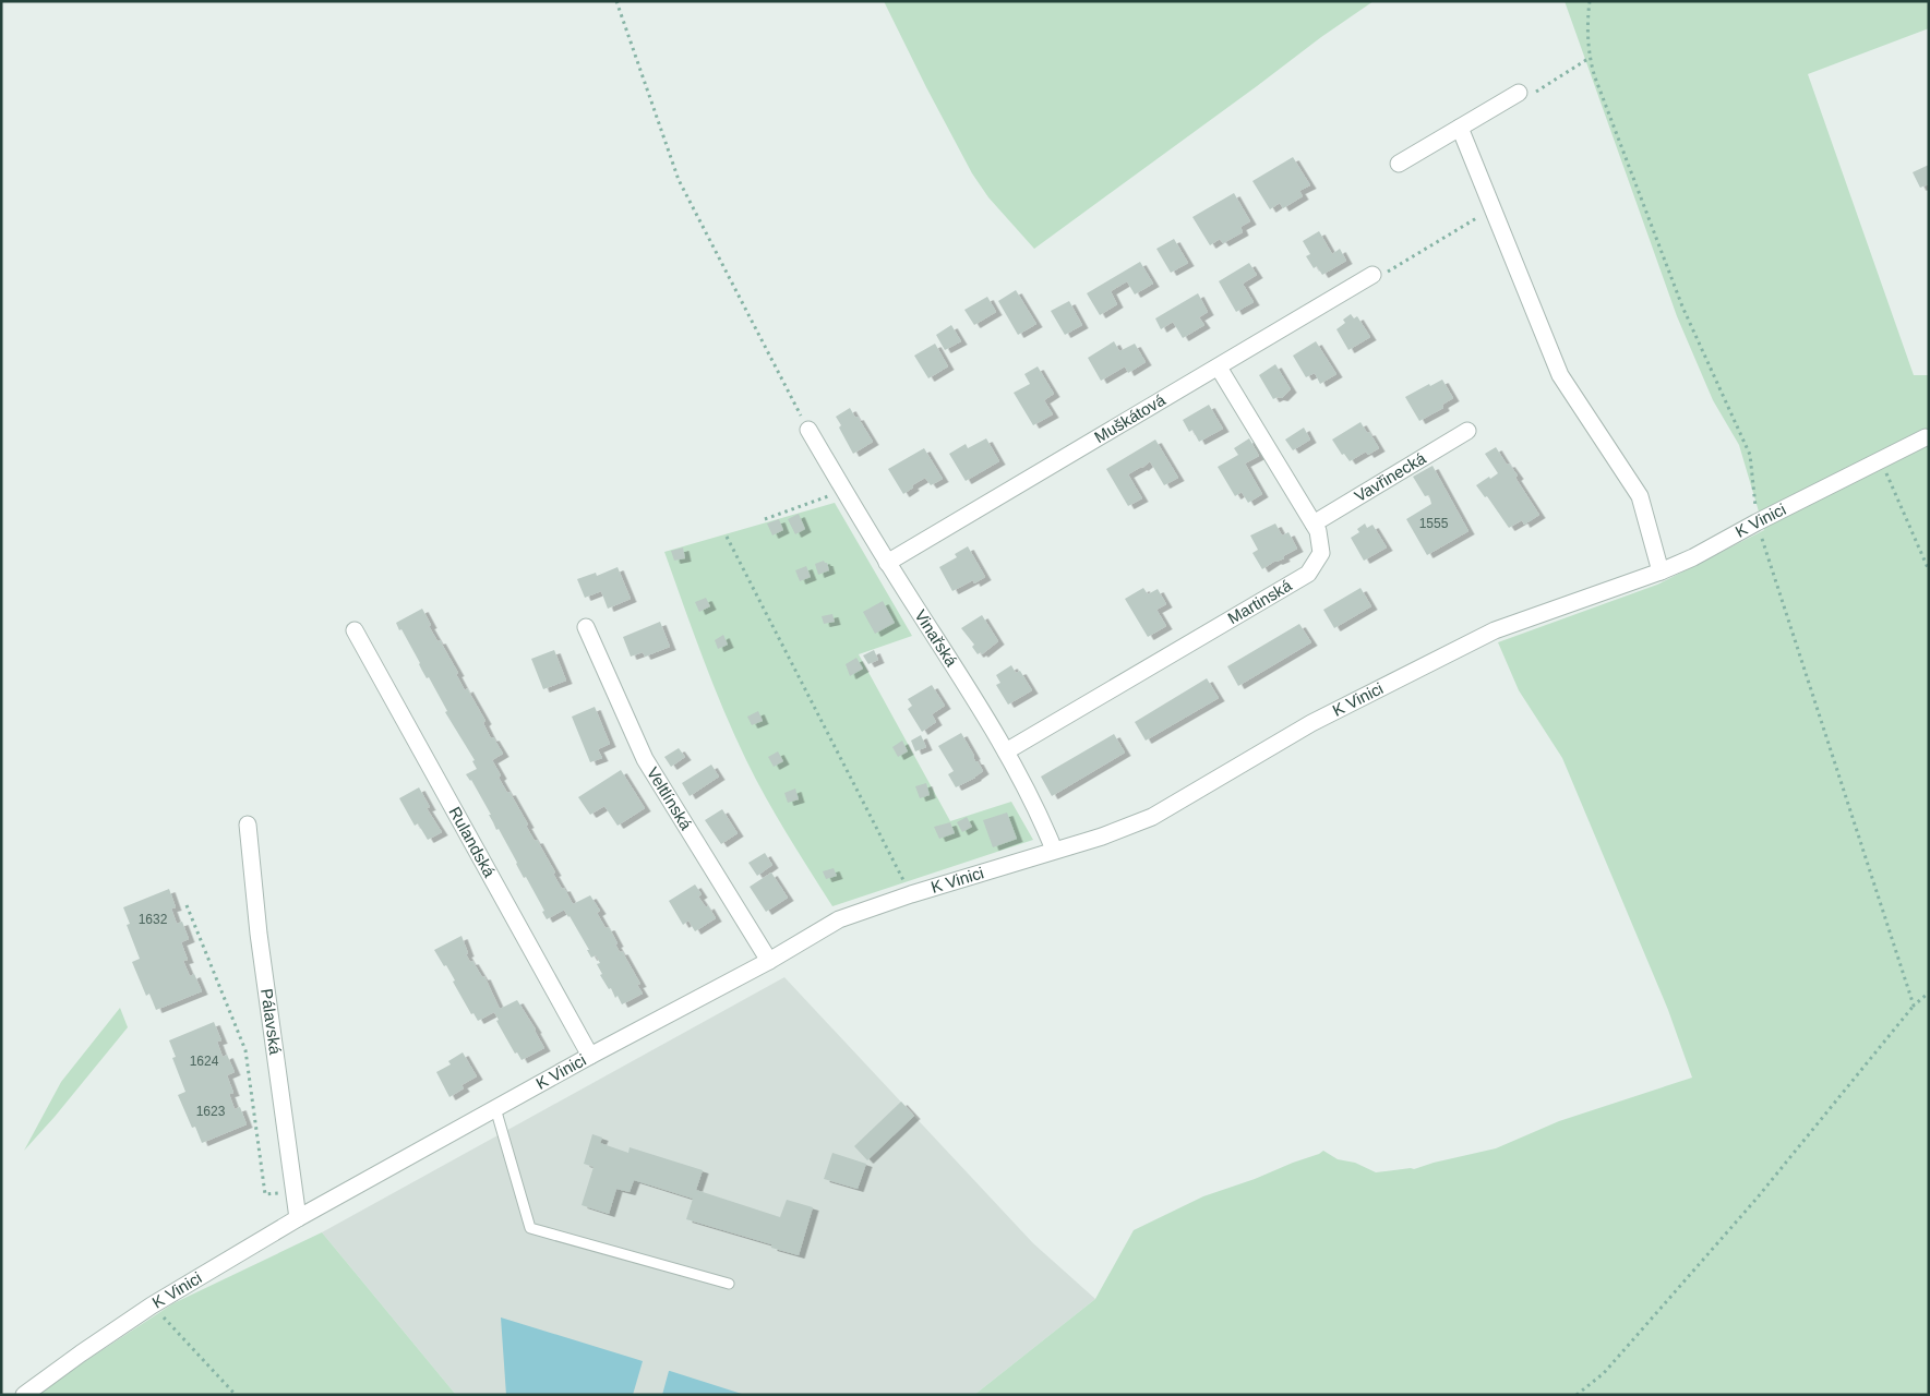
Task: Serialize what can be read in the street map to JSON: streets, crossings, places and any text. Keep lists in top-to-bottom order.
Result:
{
  "streets": {
    "street": [
      "Muškátová",
      "Vavřinecká",
      "K Vinici",
      "Martinská",
      "Vinařská",
      "Veltlínská",
      "Rulandská",
      "Pálavská"
    ]
  },
  "crossings": [
    ["Muškátová", "Martinská"],
    ["Muškátová", "Vinařská"],
    ["Vavřinecká", "Martinská"],
    ["K Vinici", "Vinařská"],
    ["K Vinici", "Veltlínská"],
    ["K Vinici", "Rulandská"],
    ["K Vinici", "Pálavská"],
    ["Martinská", "Vinařská"]
  ],
  "house_numbers": [
    "1555",
    "1632",
    "1624",
    "1623"
  ]
}
